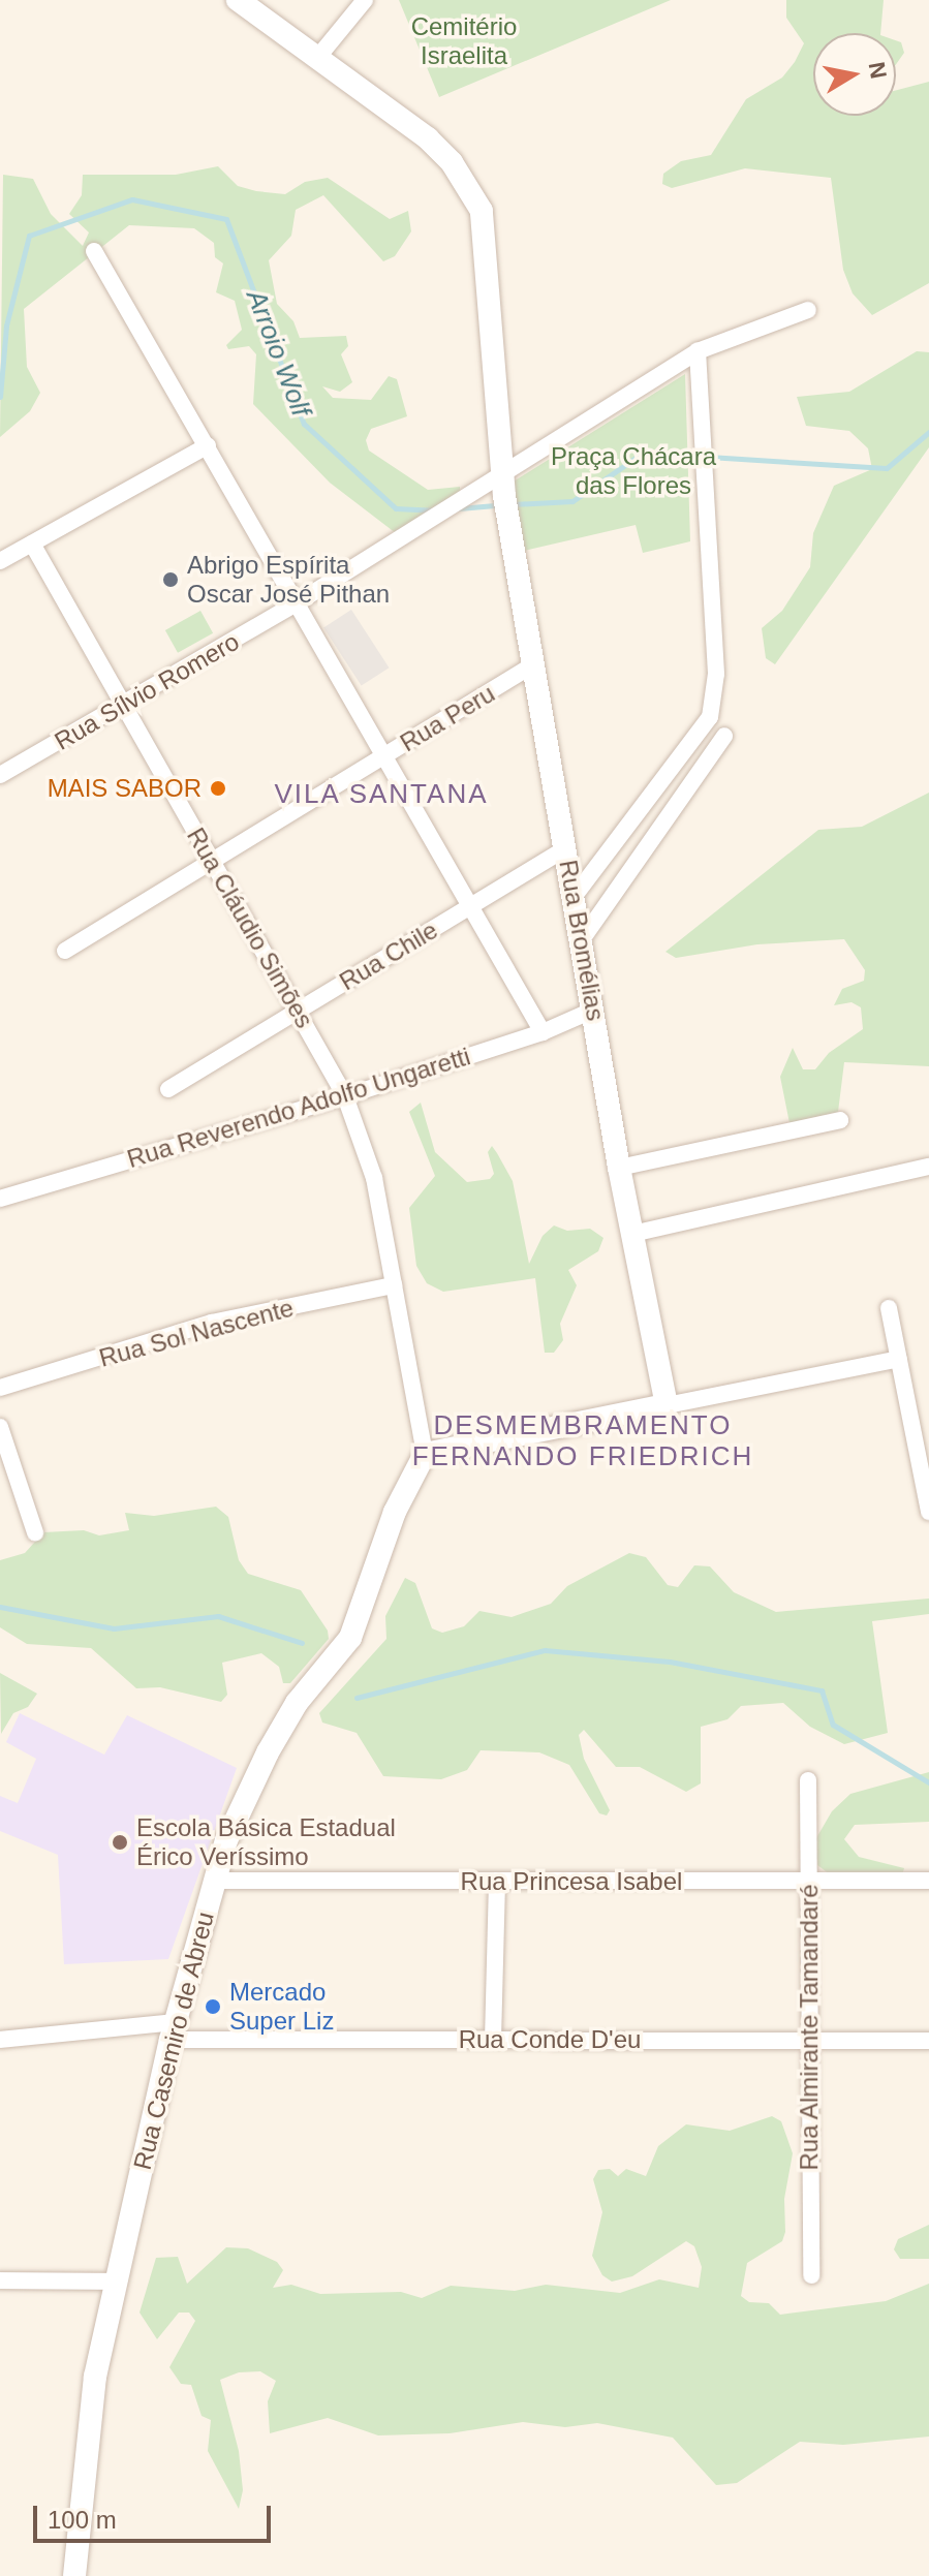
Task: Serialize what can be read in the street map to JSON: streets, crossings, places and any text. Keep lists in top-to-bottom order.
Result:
{
  "streets": {
    "street": [
      "Rua Sílvio Romero",
      "Rua Peru",
      "Rua Cláudio Simões",
      "Rua Bromélias",
      "Rua Chile",
      "Rua Reverendo Adolfo Ungaretti",
      "Rua Sol Nascente",
      "Rua Princesa Isabel",
      "Rua Almirante Tamandaré",
      "Rua Conde D'eu",
      "Rua Casemiro de Abreu"
    ]
  },
  "crossings": [
    ["Rua Sílvio Romero", "Rua Cláudio Simões"],
    ["Rua Sílvio Romero", "Rua Bromélias"],
    ["Rua Peru", "Rua Cláudio Simões"],
    ["Rua Peru", "Rua Bromélias"],
    ["Rua Cláudio Simões", "Rua Chile"],
    ["Rua Cláudio Simões", "Rua Reverendo Adolfo Ungaretti"],
    ["Rua Cláudio Simões", "Rua Sol Nascente"],
    ["Rua Cláudio Simões", "Rua Casemiro de Abreu"],
    ["Rua Bromélias", "Rua Chile"],
    ["Rua Bromélias", "Rua Reverendo Adolfo Ungaretti"],
    ["Rua Princesa Isabel", "Rua Almirante Tamandaré"],
    ["Rua Princesa Isabel", "Rua Casemiro de Abreu"],
    ["Rua Almirante Tamandaré", "Rua Conde D'eu"],
    ["Rua Conde D'eu", "Rua Casemiro de Abreu"]
  ],
  "districts": ["VILA SANTANA", "DESMEMBRAMENTO FERNANDO FRIEDRICH"],
  "water": ["Arroio Wolf"],
  "parks": ["Cemitério Israelita", "Praça Chácara das Flores"],
  "places": [
    "Abrigo Espírita Oscar José Pithan",
    "MAIS SABOR",
    "Escola Básica Estadual Érico Veríssimo",
    "Mercado Super Liz"
  ],
  "scale_bar": "100 m",
  "north": "right"
}
